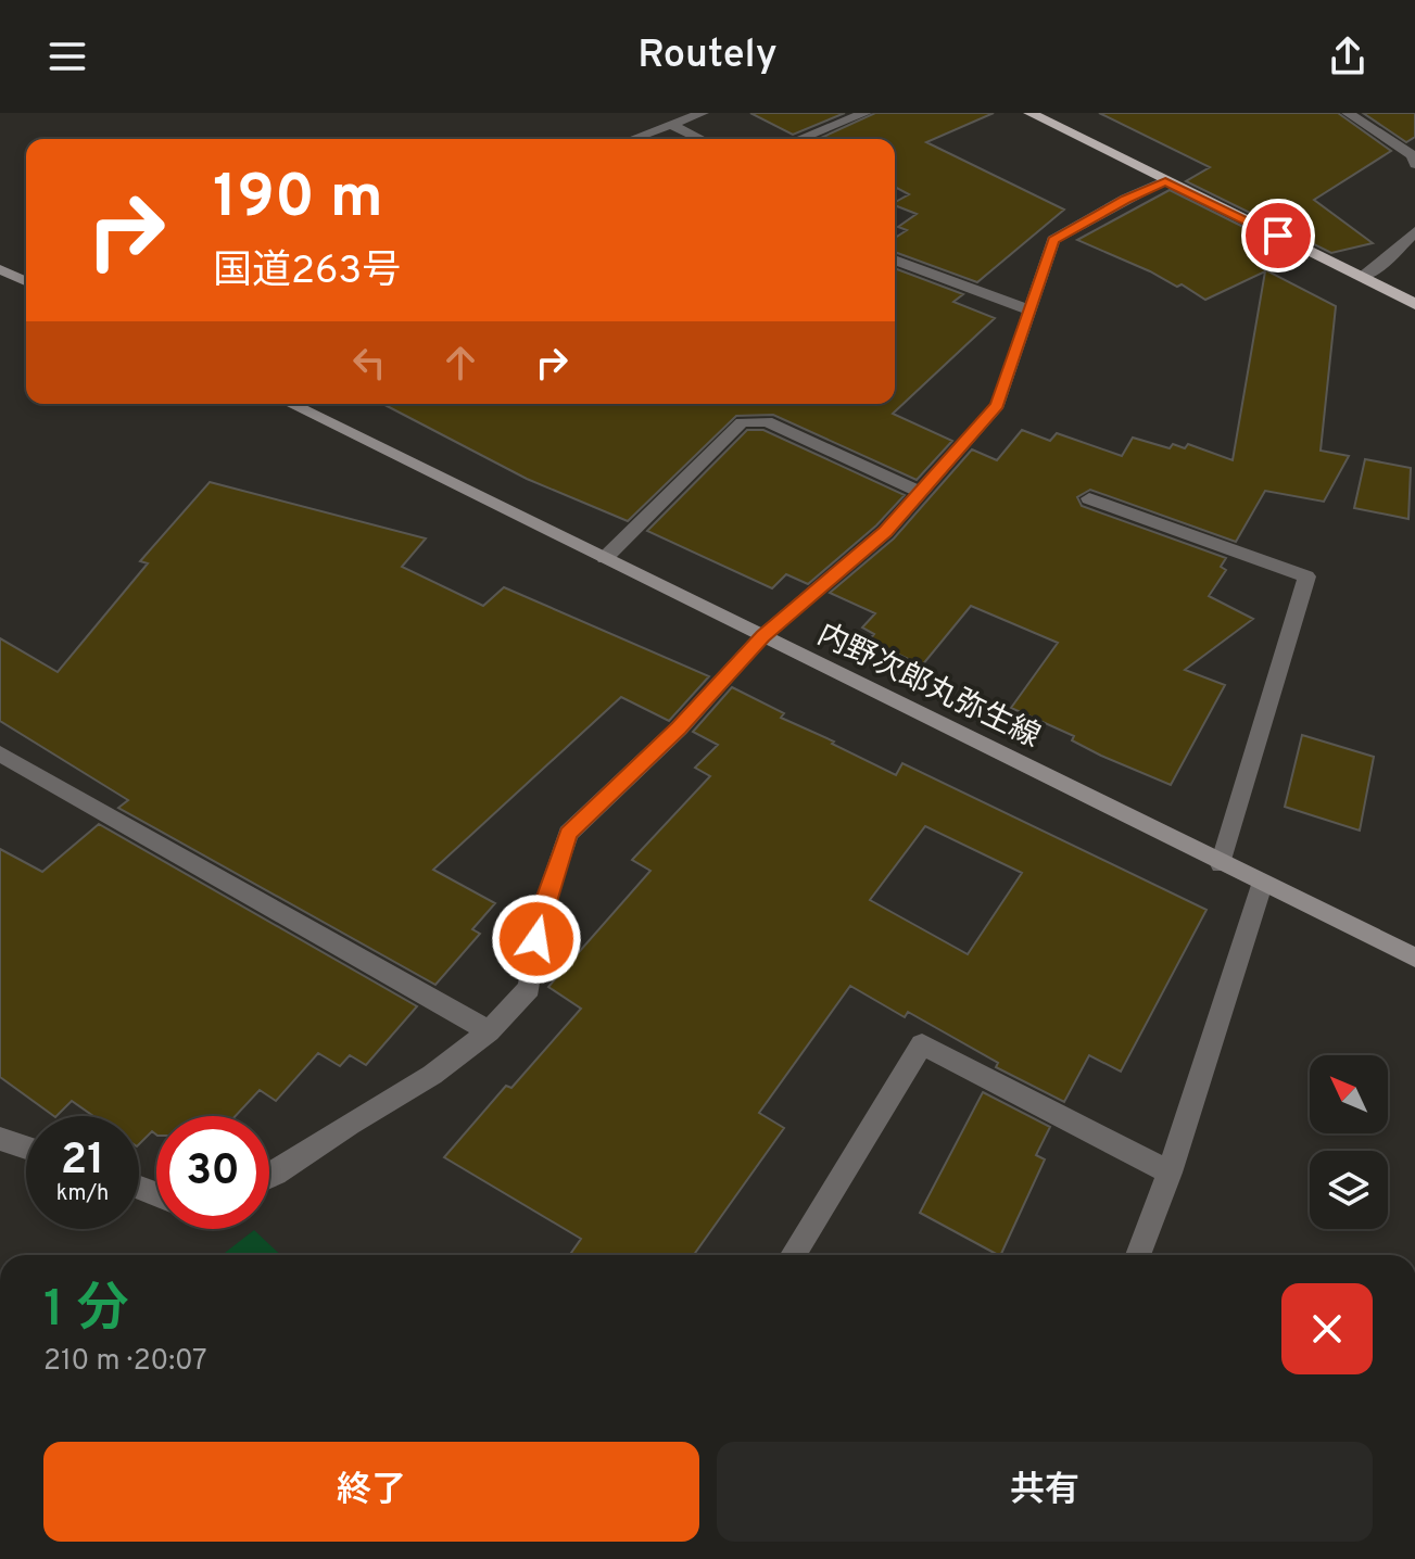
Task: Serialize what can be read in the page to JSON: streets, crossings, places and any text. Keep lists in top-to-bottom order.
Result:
{
  "streets": {
    "main road": ["内野次郎丸弥生線"]
  },
  "north": "top left",
  "page": {
    "header": "Routely",
    "turn": ["190 m", "国道263号"],
    "speed": "21 km/h",
    "limit": "30",
    "heading": ["1 分", "210 m · 20:07"],
    "buttons": ["終了", "共有"]
  }
}
